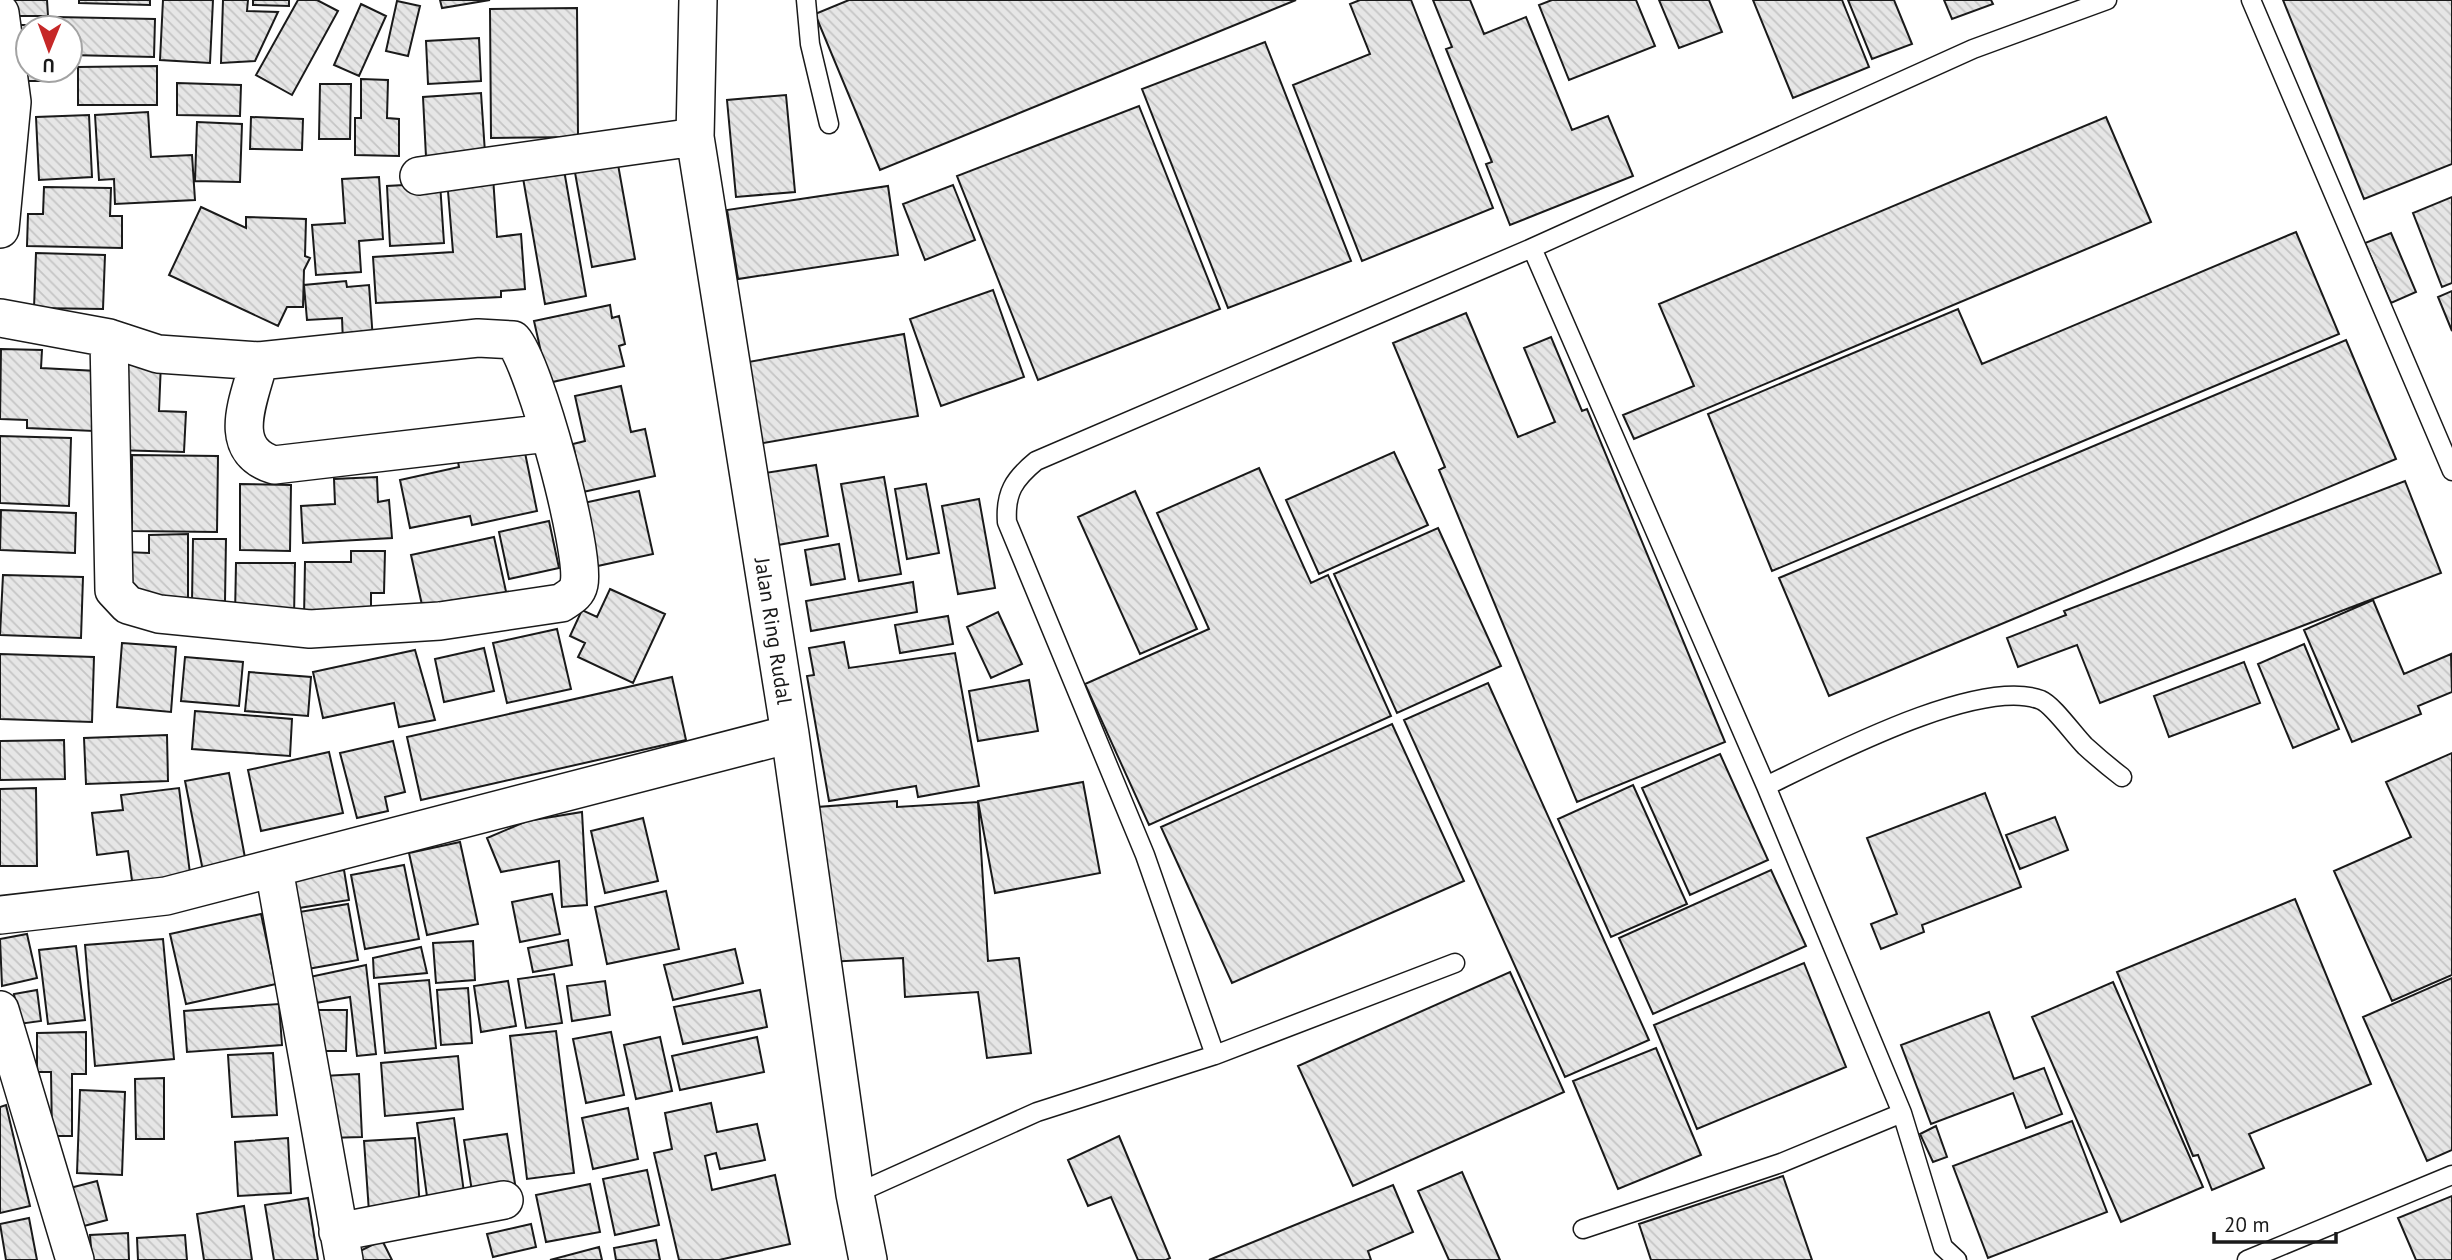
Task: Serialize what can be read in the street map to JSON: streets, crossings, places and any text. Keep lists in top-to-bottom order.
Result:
{
  "streets": {
    "street": ["Jalan Ring Rudal"]
  },
  "scale_bar": "20 m",
  "north": "bottom"
}
